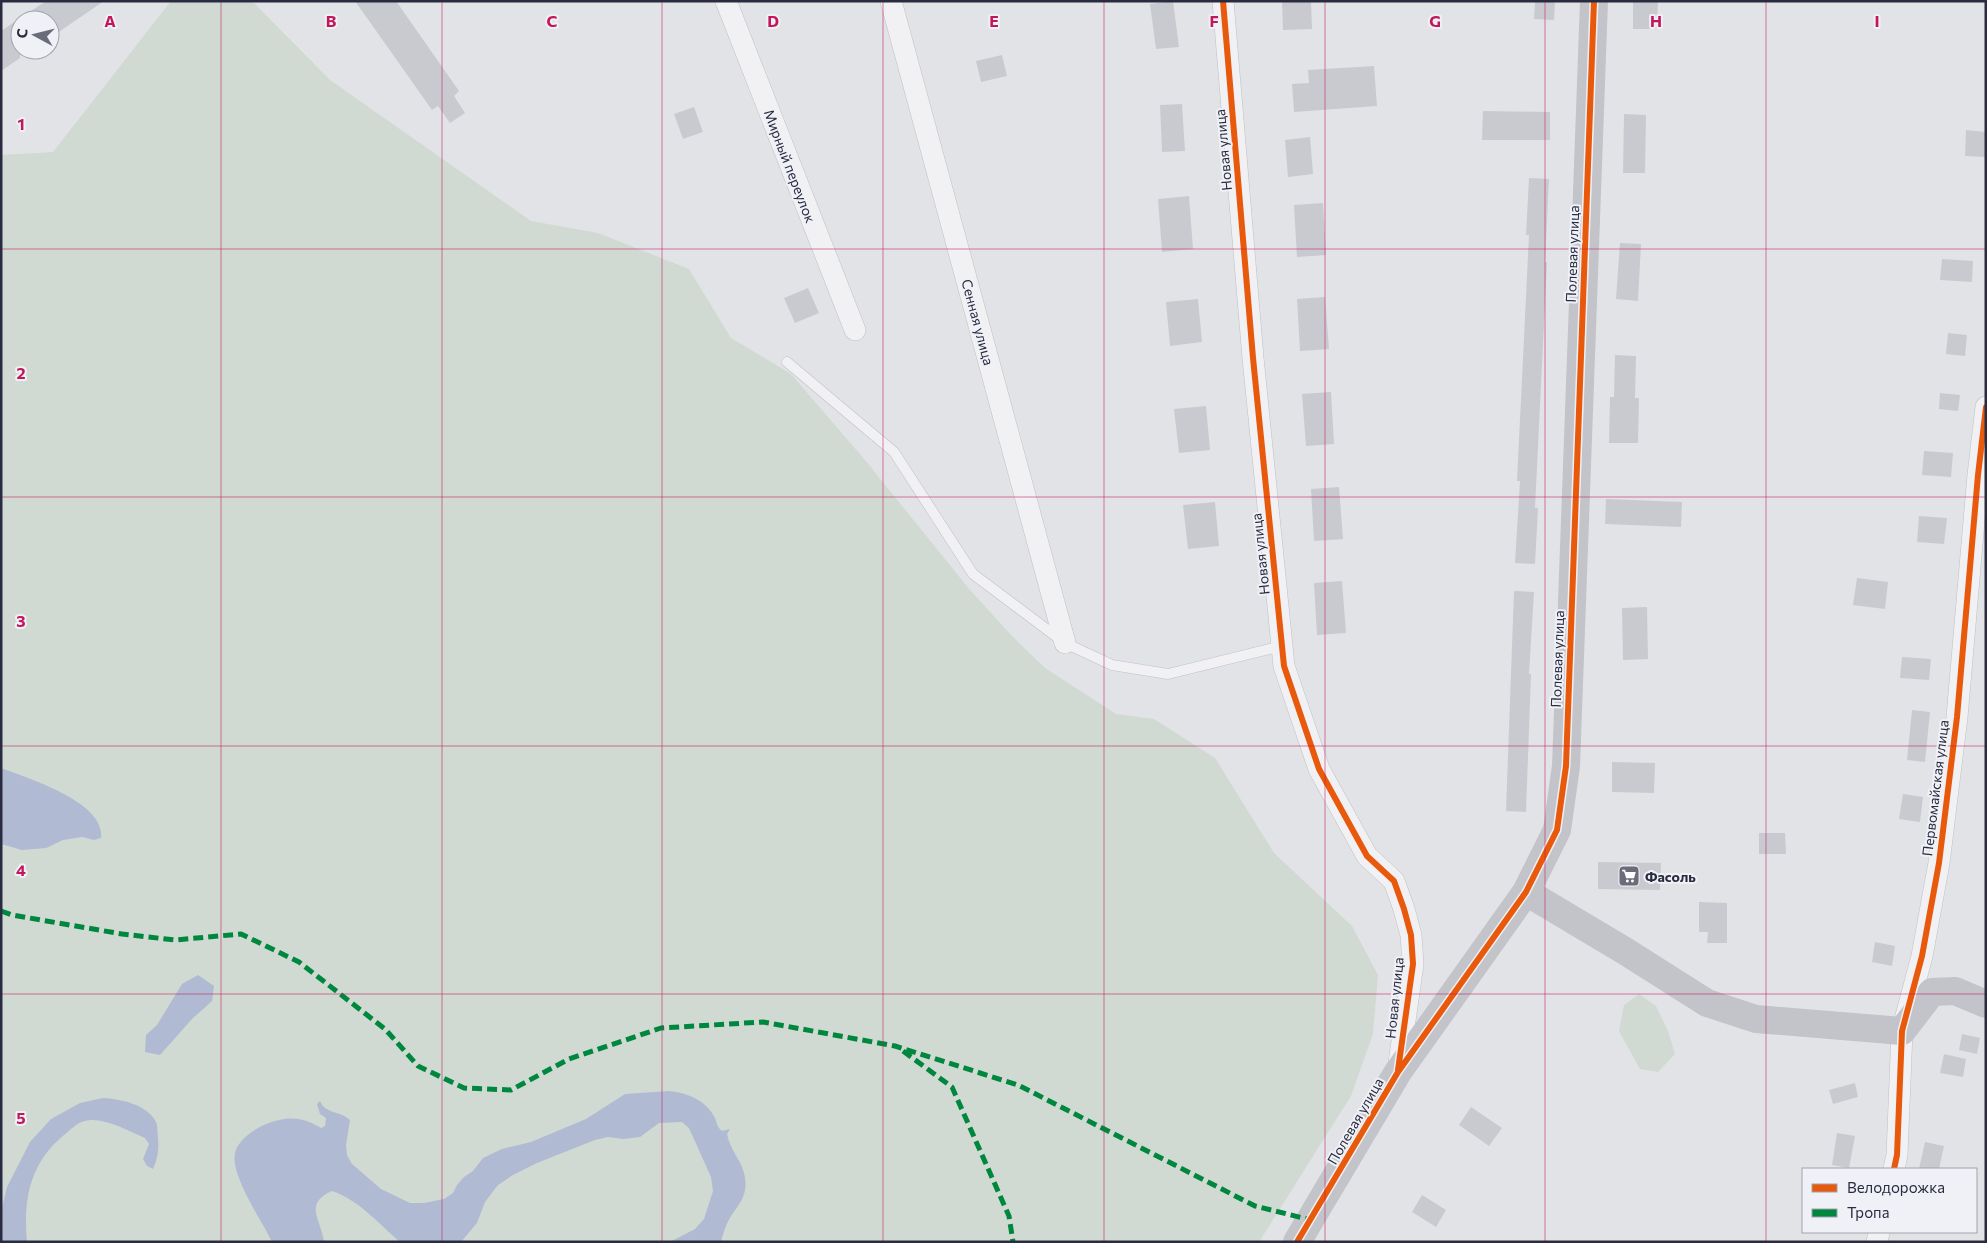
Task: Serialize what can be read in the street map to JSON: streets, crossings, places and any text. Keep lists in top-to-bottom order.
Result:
{
  "streets": {
    "street": [
      "Новая улица",
      "Мирный переулок",
      "Полевая улица",
      "Сенная улица",
      "Первомайская улица"
    ]
  },
  "crossings": [
    ["Новая улица", "Полевая улица"]
  ],
  "places": {
    "supermarket": ["Фасоль"]
  },
  "legend": ["Велодорожка", "Тропа"],
  "north": "left",
  "grid": {
    "columns": [
      "A",
      "B",
      "C",
      "D",
      "E",
      "F",
      "G",
      "H",
      "I"
    ],
    "rows": [
      "1",
      "2",
      "3",
      "4",
      "5"
    ]
  }
}
